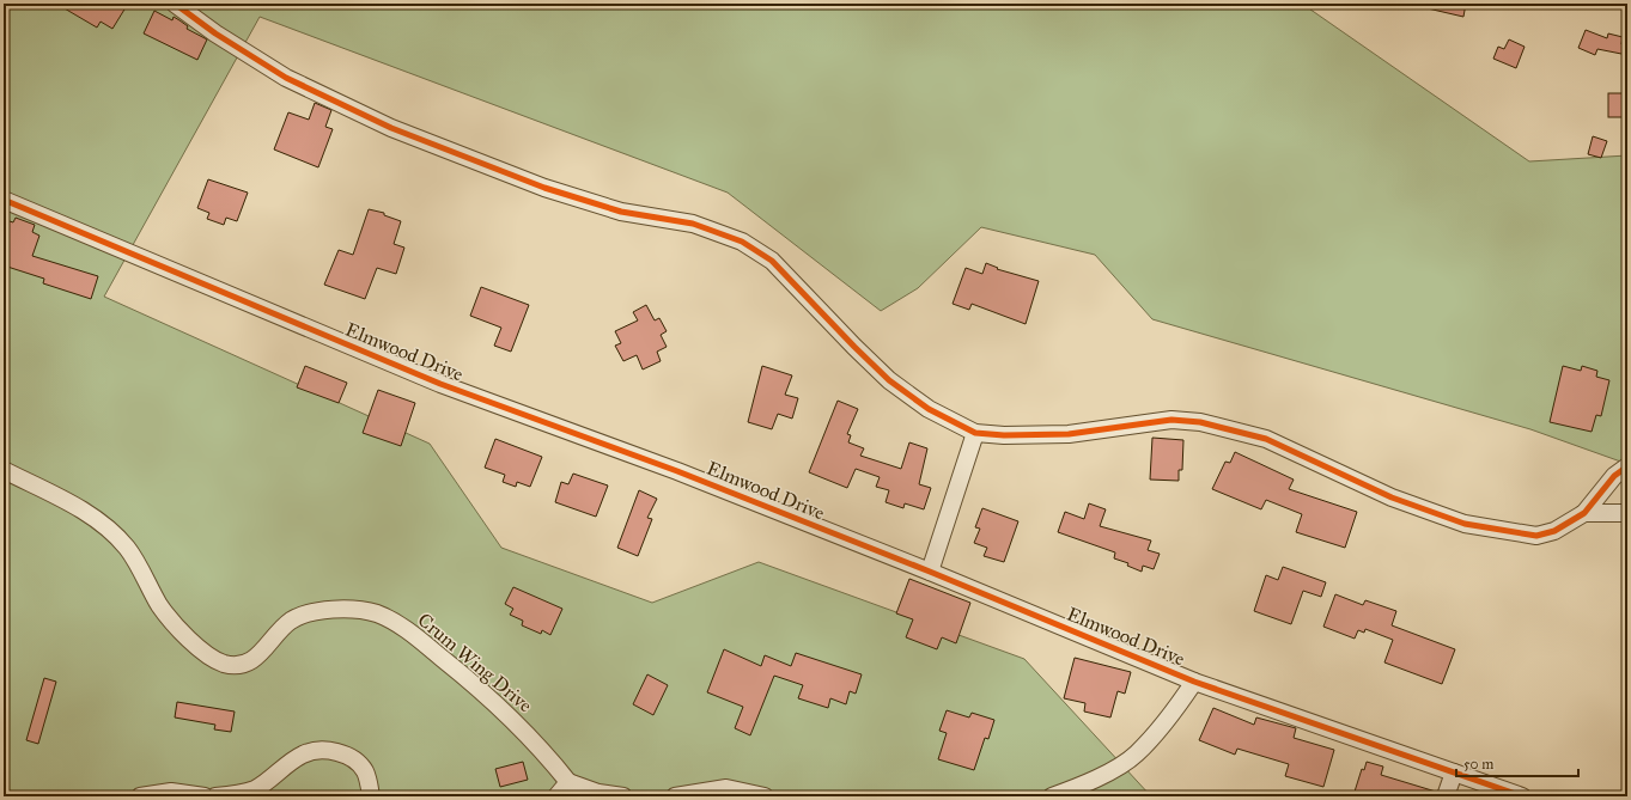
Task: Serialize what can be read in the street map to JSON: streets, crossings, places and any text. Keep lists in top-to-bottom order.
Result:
{
  "streets": {
    "street": ["Elmwood Drive", "Crum Wing Drive"]
  },
  "scale_bar": "50 m"
}
